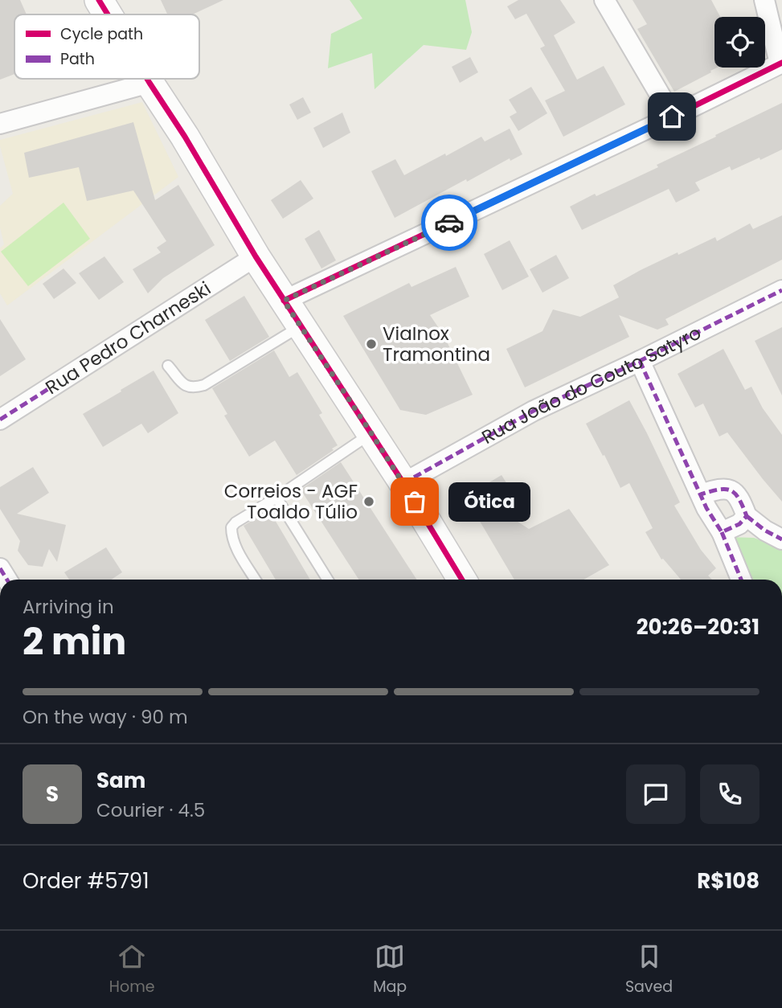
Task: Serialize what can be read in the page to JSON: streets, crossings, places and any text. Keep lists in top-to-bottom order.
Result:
{
  "streets": {
    "street": ["Rua Pedro Charneski", "Rua João do Couto Satyro"]
  },
  "places": ["ViaInox Tramontina", "Correios - AGF Toaldo Túlio", "Ótica"],
  "legend": ["Cycle path", "Path"],
  "page": {
    "bubble": "Ótica",
    "heading": ["2 min", "Arriving in", "20:26–20:31"],
    "panel": [
      "Sam",
      "Courier · 4.5",
      "Order #5791",
      "R$108"
    ],
    "bar": "On the way · 90 m",
    "round": "S",
    "tabs": ["Home", "Map", "Saved"]
  }
}
